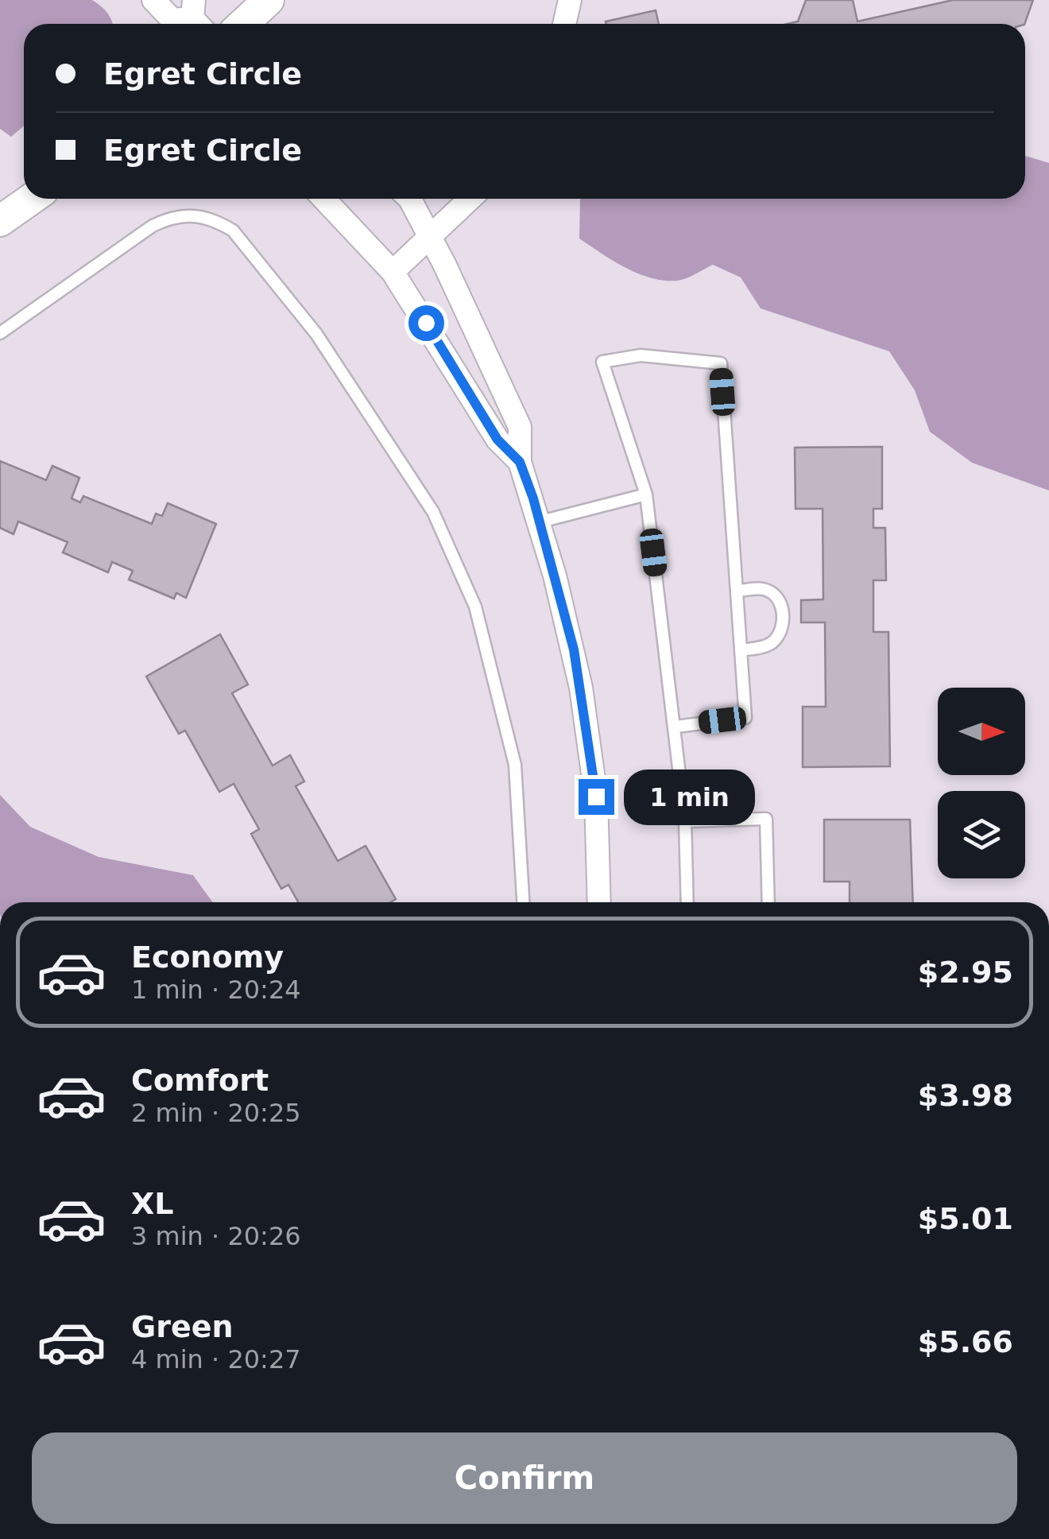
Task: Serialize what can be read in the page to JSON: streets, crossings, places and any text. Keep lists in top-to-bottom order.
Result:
{
  "north": "right",
  "page": {
    "banner": ["Egret Circle", "Egret Circle"],
    "bubble": "1 min",
    "list": [
      {
        "name": "Economy",
        "note": "1 min · 20:24",
        "value": "$2.95"
      },
      {
        "name": "Comfort",
        "note": "2 min · 20:25",
        "value": "$3.98"
      },
      {
        "name": "XL",
        "note": "3 min · 20:26",
        "value": "$5.01"
      },
      {
        "name": "Green",
        "note": "4 min · 20:27",
        "value": "$5.66"
      }
    ],
    "buttons": "Confirm"
  }
}
